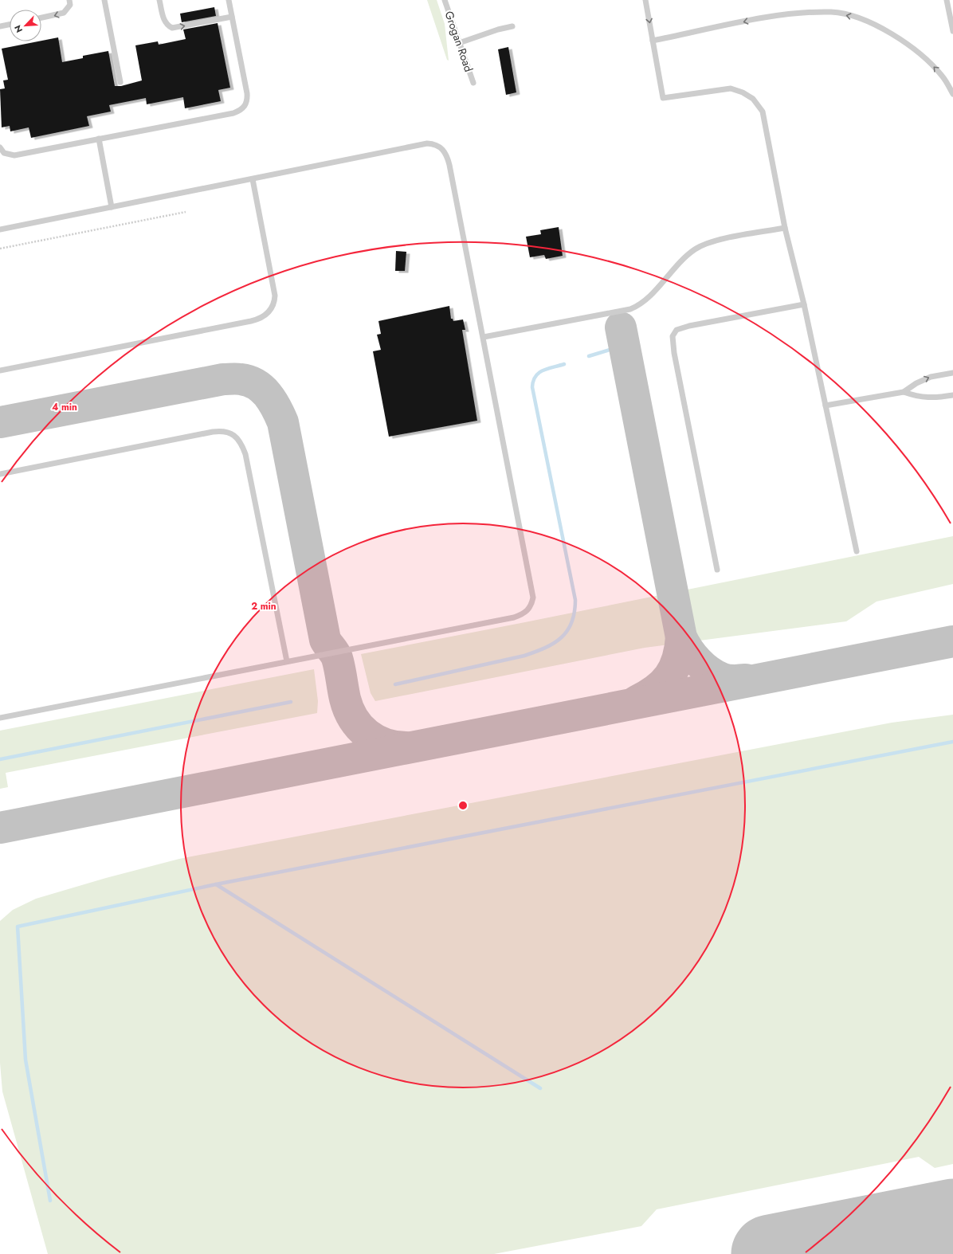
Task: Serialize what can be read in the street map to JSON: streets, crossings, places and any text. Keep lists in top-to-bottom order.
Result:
{
  "streets": {
    "lane": ["Grogan Road"]
  },
  "north": "bottom left",
  "rings": ["4 min", "2 min"]
}
